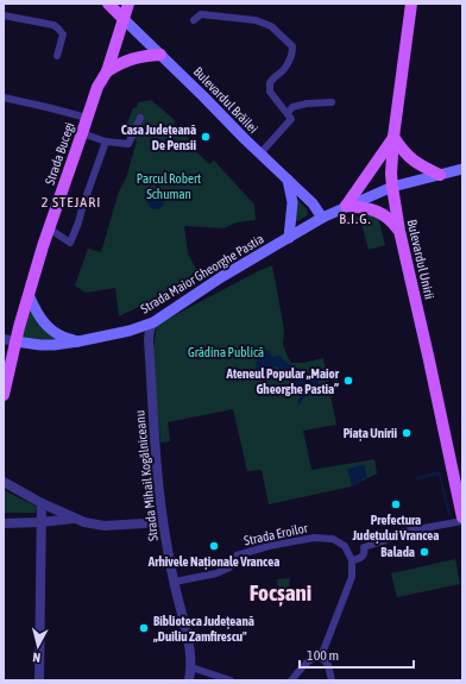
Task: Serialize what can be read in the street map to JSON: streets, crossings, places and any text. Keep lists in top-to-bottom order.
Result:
{
  "streets": {
    "main road": [
      "Bulevardul Brăilei",
      "Strada Bucegi",
      "Bulevardul Unirii",
      "Strada Maior Gheorghe Pastia"
    ],
    "street": ["Strada Mihail Kogălniceanu", "Strada Eroilor"]
  },
  "crossings": [
    ["Bulevardul Brăilei", "Strada Bucegi"],
    ["Bulevardul Brăilei", "Strada Maior Gheorghe Pastia"],
    ["Strada Bucegi", "Strada Maior Gheorghe Pastia"],
    ["Bulevardul Unirii", "Strada Maior Gheorghe Pastia"],
    ["Strada Maior Gheorghe Pastia", "Strada Mihail Kogălniceanu"],
    ["Strada Mihail Kogălniceanu", "Strada Eroilor"]
  ],
  "districts": ["2 STEJARI", "B.I.G.", "Focșani"],
  "parks": ["Parcul Robert Schuman", "Grădina Publică"],
  "places": [
    "Casa Județeană De Pensii",
    "Ateneul Popular „Maior Gheorghe Pastia”",
    "Piața Unirii",
    "Prefectura Județului Vrancea",
    "Arhivele Naționale Vrancea",
    "Balada",
    "Biblioteca Județeană „Duiliu Zamfirescu\""
  ],
  "scale_bar": "100 m",
  "north": "bottom"
}
